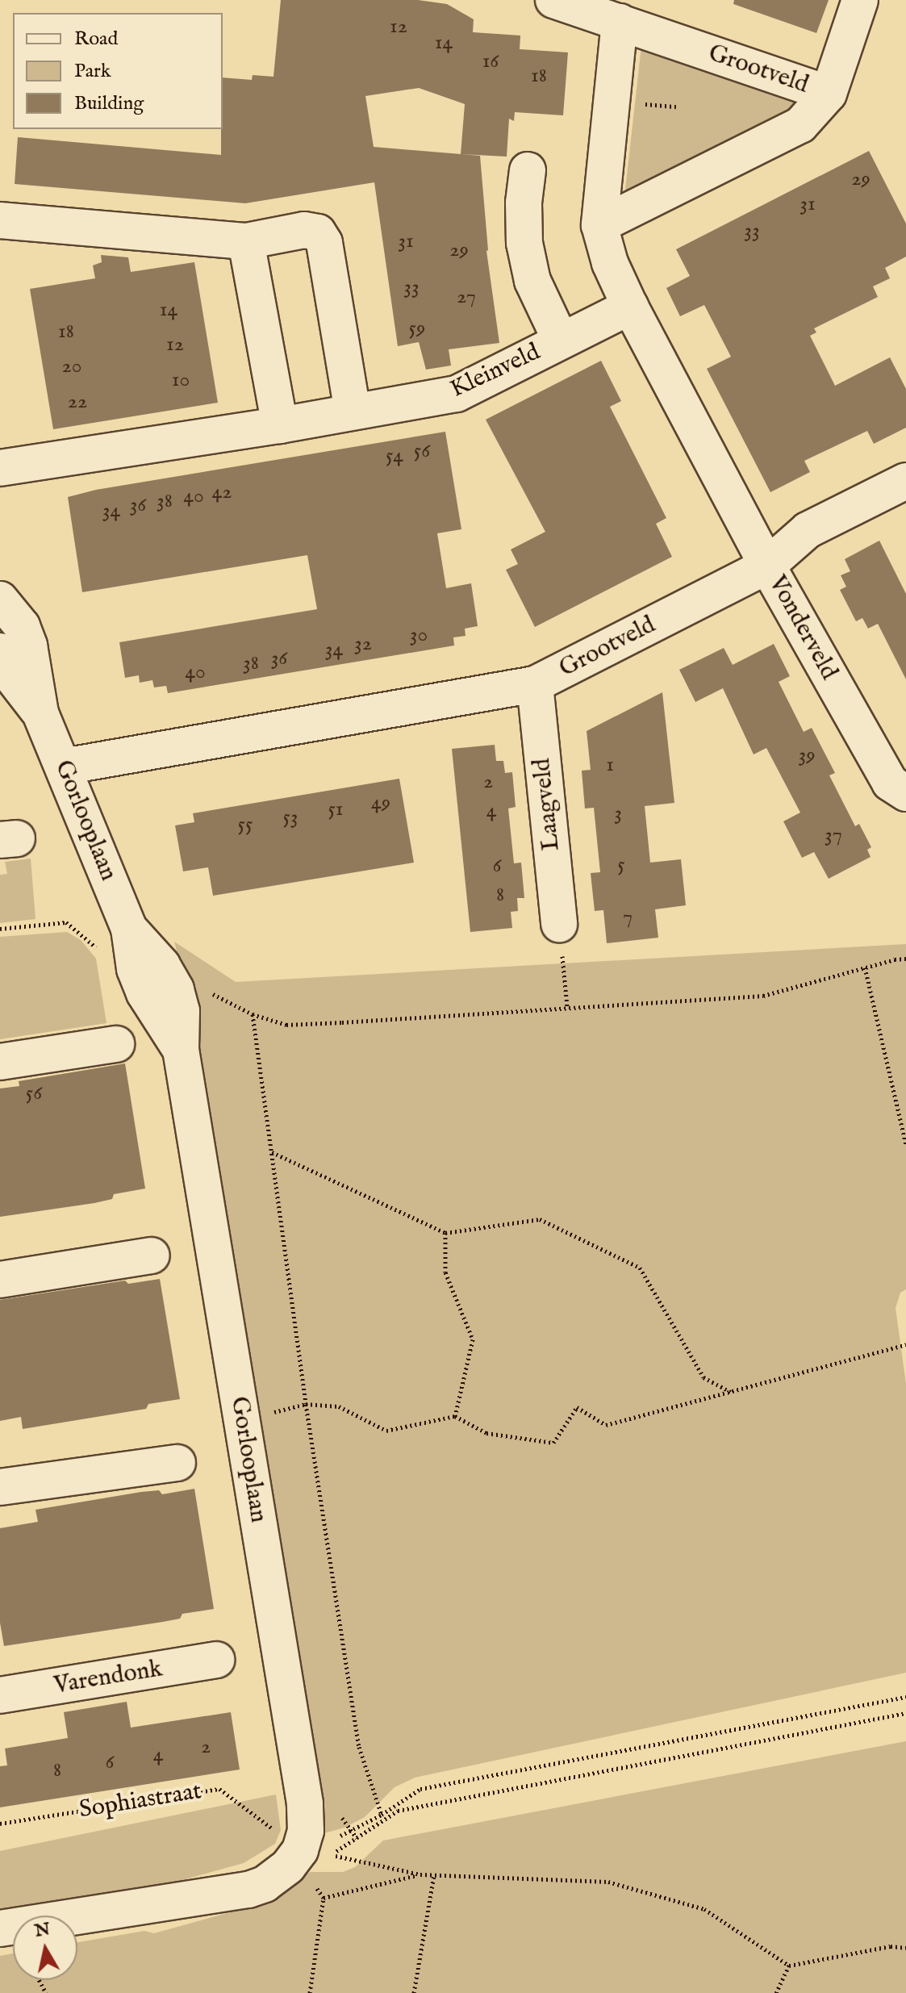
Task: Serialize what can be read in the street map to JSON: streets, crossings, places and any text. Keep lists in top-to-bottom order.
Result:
{
  "streets": {
    "street": [
      "Grootveld",
      "Kleinveld",
      "Vonderveld",
      "Laagveld",
      "Gorlooplaan",
      "Varendonk"
    ],
    "path": ["Sophiastraat"]
  },
  "crossings": [
    ["Grootveld", "Vonderveld"],
    ["Grootveld", "Laagveld"],
    ["Grootveld", "Gorlooplaan"],
    ["Gorlooplaan", "Sophiastraat"]
  ],
  "house_numbers": [
    "12",
    "14",
    "16",
    "18",
    "29",
    "31",
    "33",
    "31",
    "29",
    "33",
    "27",
    "14",
    "59",
    "18",
    "12",
    "20",
    "10",
    "22",
    "56",
    "54",
    "42",
    "40",
    "38",
    "36",
    "34",
    "30",
    "32",
    "34",
    "36",
    "38",
    "40",
    "39",
    "1",
    "2",
    "49",
    "51",
    "4",
    "3",
    "53",
    "55",
    "37",
    "5",
    "6",
    "8",
    "7",
    "56",
    "2",
    "4",
    "6",
    "8"
  ],
  "legend": ["Road", "Park", "Building"],
  "north": "top"
}
